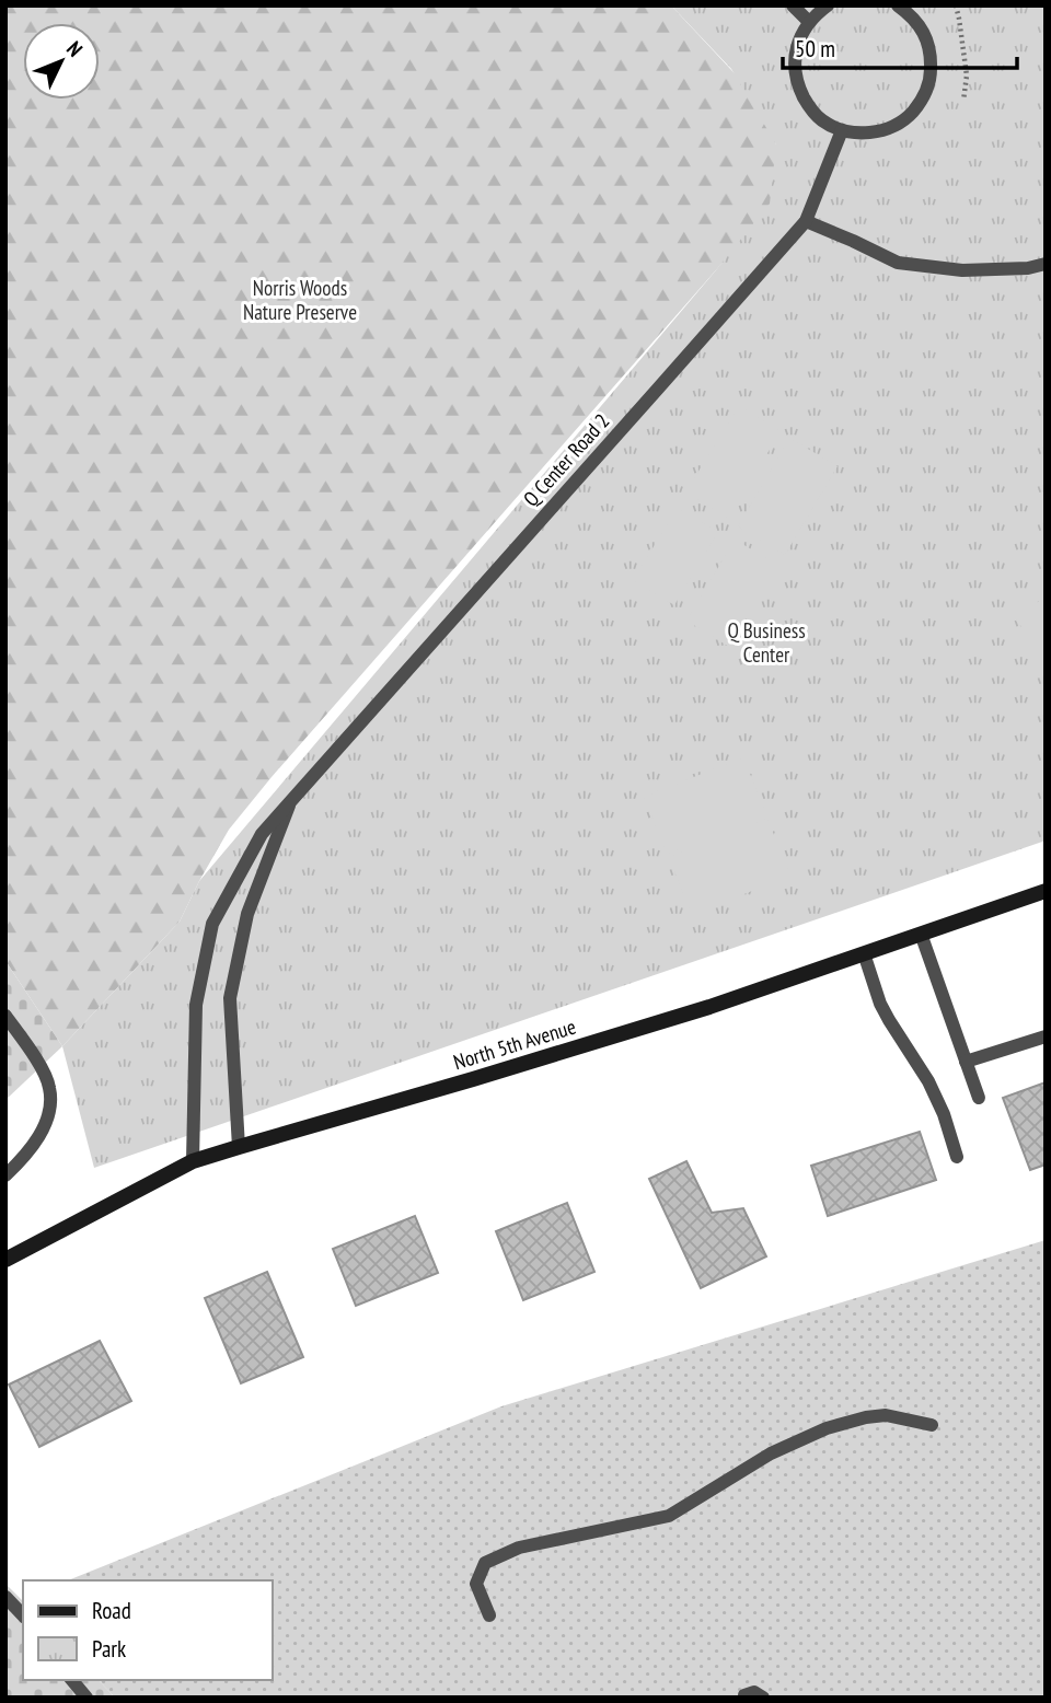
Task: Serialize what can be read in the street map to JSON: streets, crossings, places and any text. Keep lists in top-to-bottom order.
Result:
{
  "streets": {
    "main road": ["North 5th Avenue"],
    "lane": ["Q Center Road 2"]
  },
  "crossings": [
    ["Q Center Road 2", "North 5th Avenue"]
  ],
  "parks": ["Norris Woods Nature Preserve", "Q Business Center"],
  "legend": ["Road", "Park"],
  "scale_bar": "50 m",
  "north": "top right"
}
